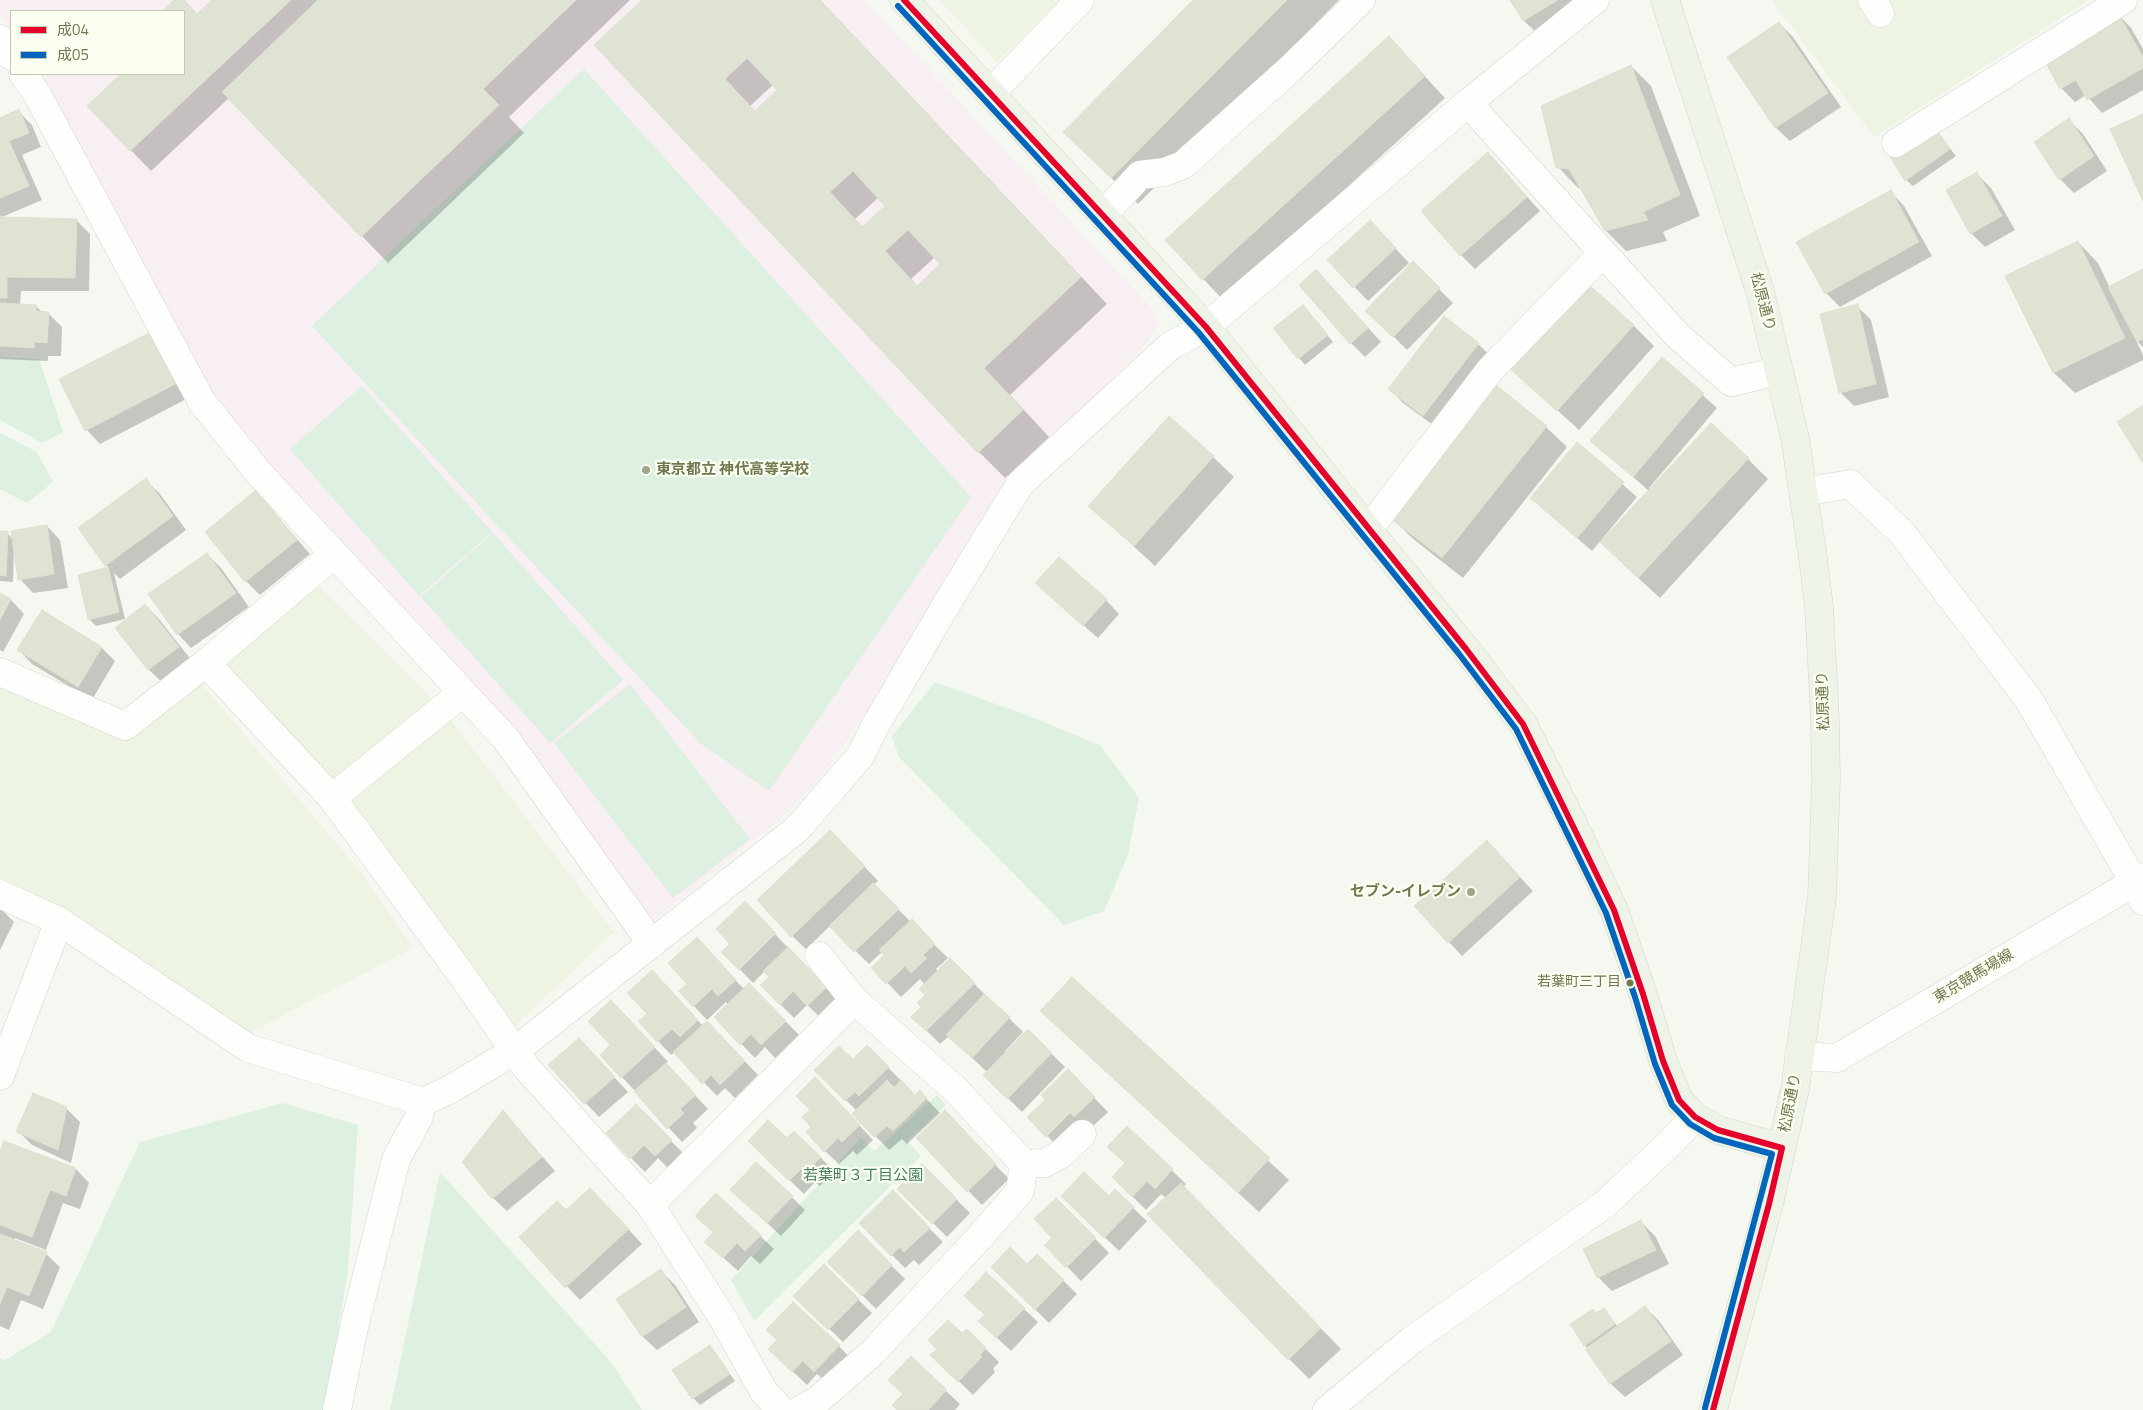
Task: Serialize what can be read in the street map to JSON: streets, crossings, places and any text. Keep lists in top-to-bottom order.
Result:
{
  "streets": {
    "main road": ["松原通り"],
    "street": ["東京競馬場線"]
  },
  "crossings": [
    ["松原通り", "東京競馬場線"]
  ],
  "parks": ["若葉町３丁目公園"],
  "places": ["東京都立 神代高等学校", "セブン-イレブン", "若葉町三丁目"],
  "lines": ["transit line 成04", "transit line 成05"],
  "legend": ["成04", "成05"]
}
